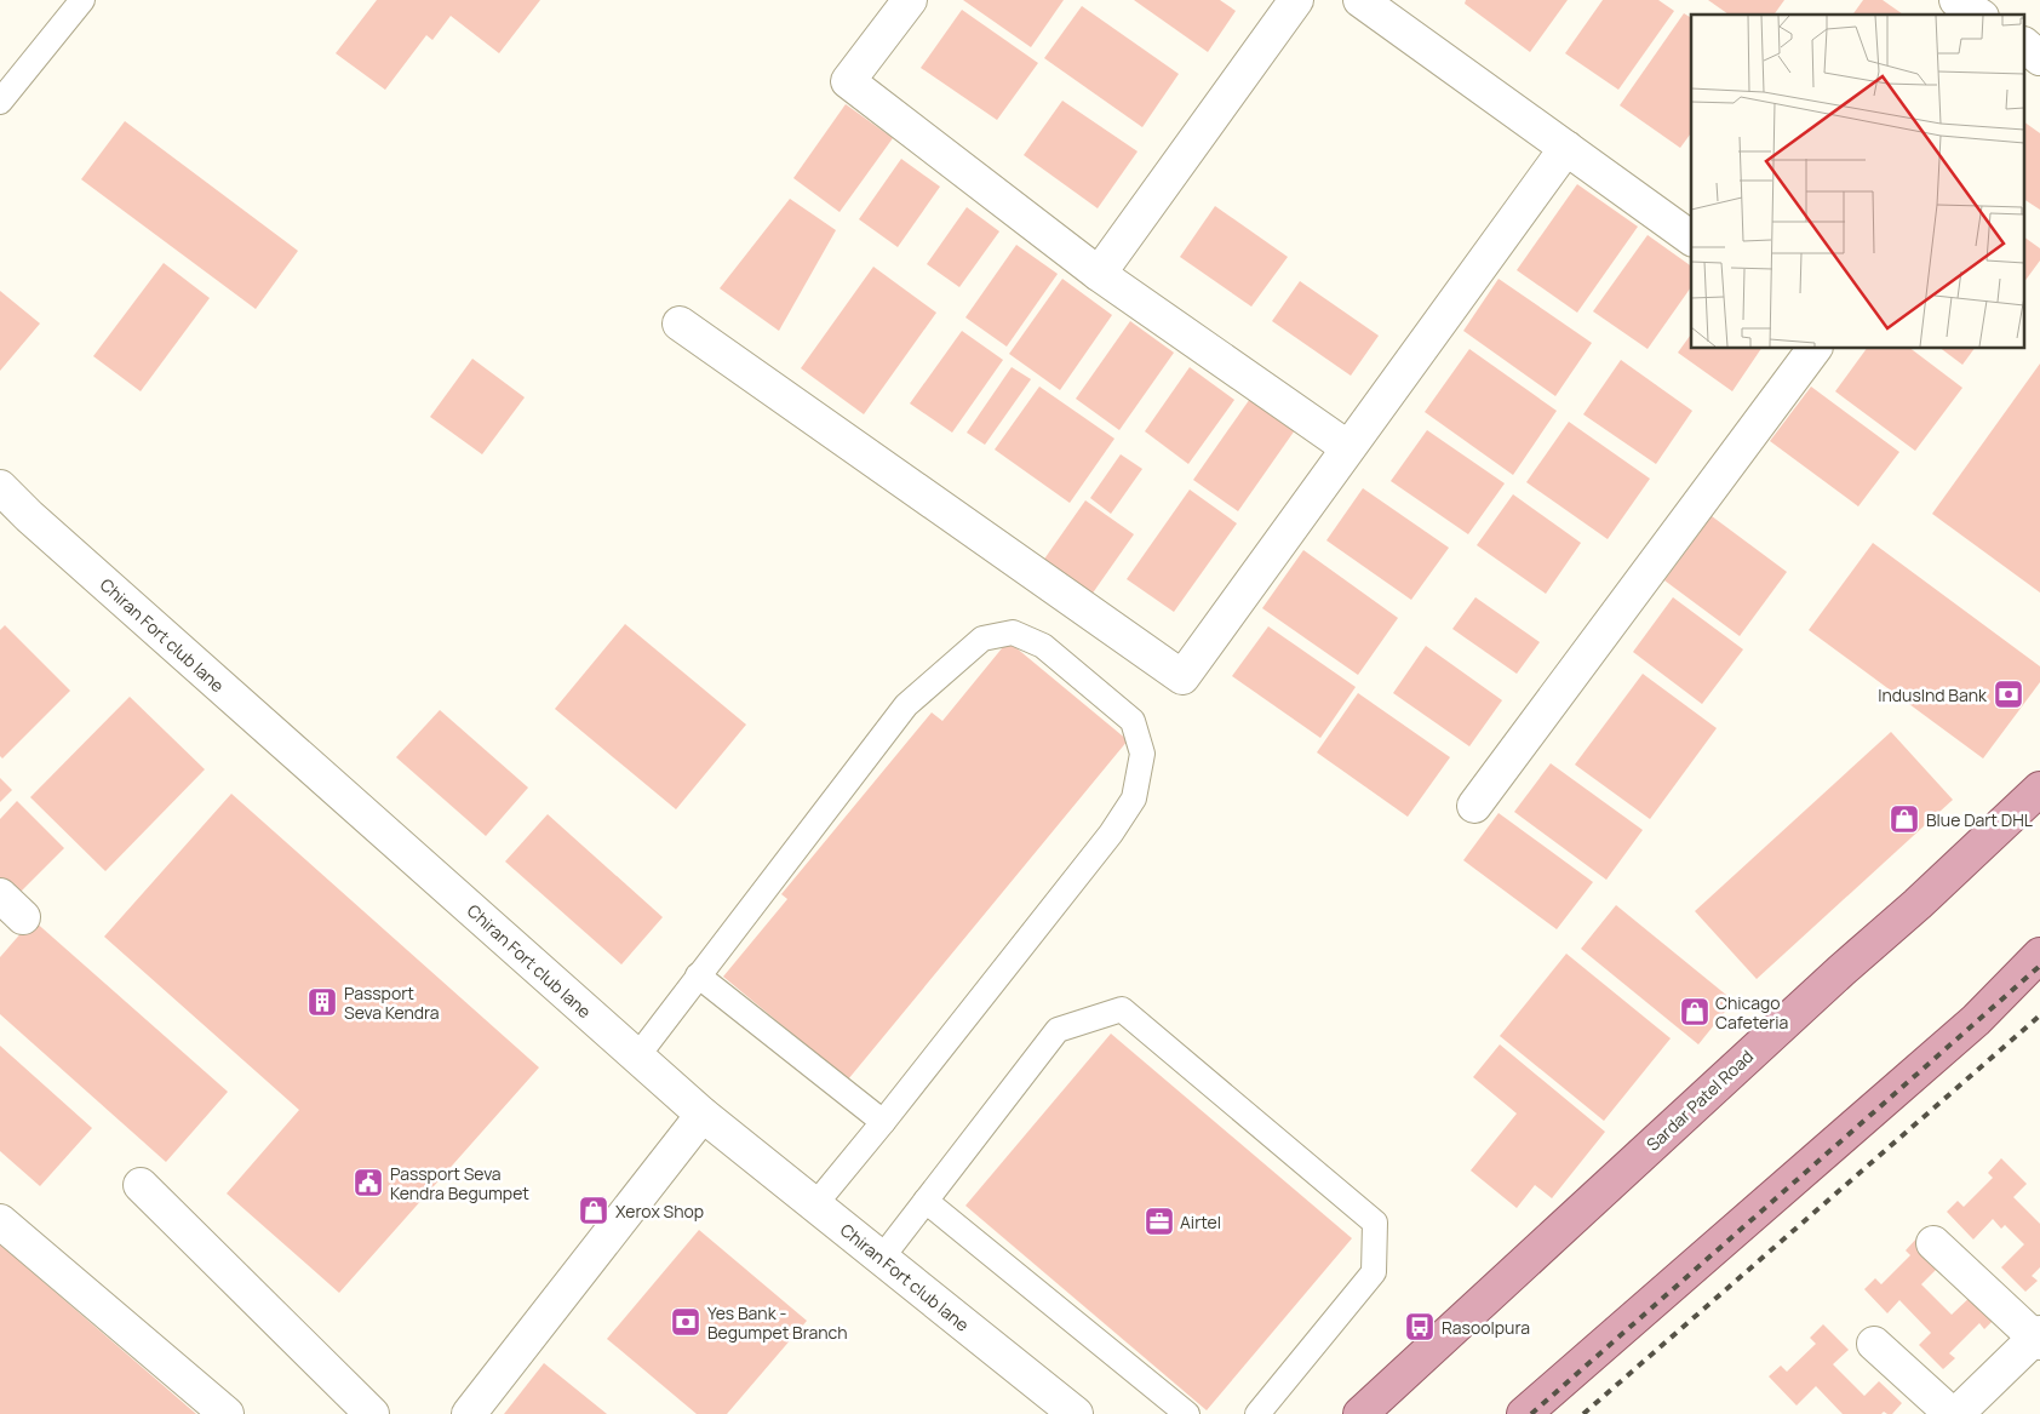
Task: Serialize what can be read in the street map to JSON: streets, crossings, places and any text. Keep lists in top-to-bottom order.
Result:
{
  "streets": {
    "main road": ["Sardar Patel Road"],
    "street": ["Chiran Fort club lane"]
  },
  "places": {
    "bank": ["IndusInd Bank", "Yes Bank - Begumpet Branch"],
    "shop": ["Blue Dart DHL", "Chicago Cafeteria", "Xerox Shop"],
    "building": ["Passport Seva Kendra"],
    "public building": ["Passport Seva Kendra Begumpet"],
    "office": ["Airtel"],
    "bus stop": ["Rasoolpura"]
  }
}
